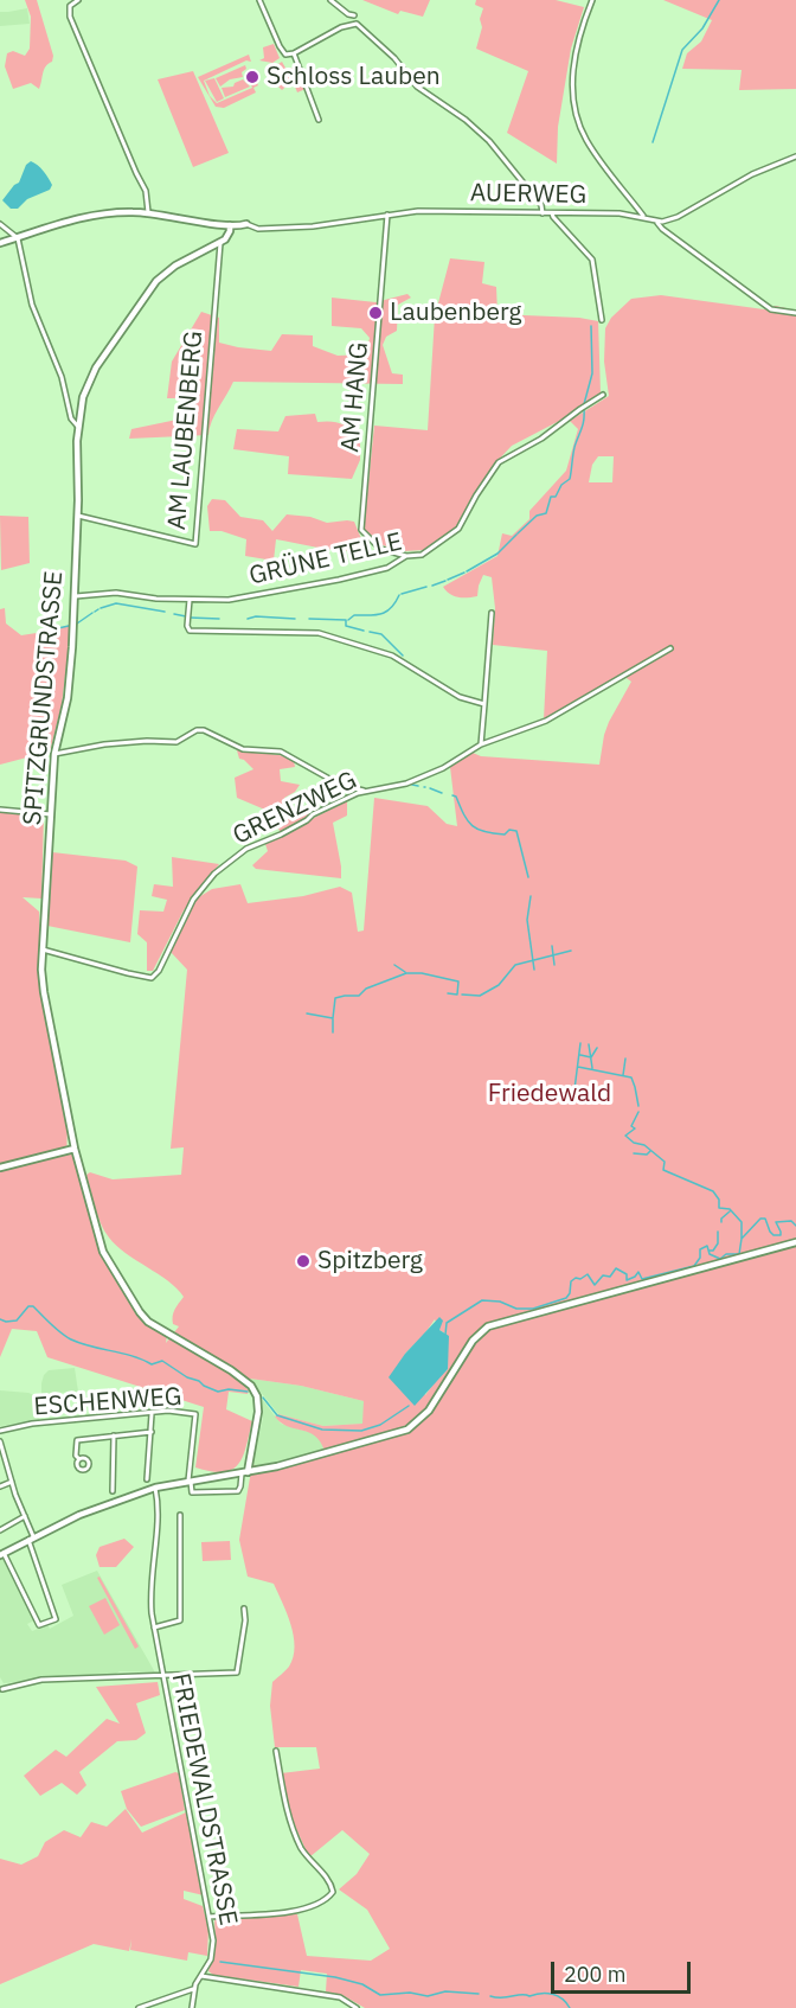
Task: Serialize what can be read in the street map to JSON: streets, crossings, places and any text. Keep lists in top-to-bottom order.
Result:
{
  "streets": {
    "street": [
      "AUERWEG",
      "AM HANG",
      "AM LAUBENBERG",
      "GRÜNE TELLE",
      "SPITZGRUNDSTRASSE",
      "GRENZWEG",
      "ESCHENWEG",
      "FRIEDEWALDSTRASSE"
    ]
  },
  "crossings": [
    ["AUERWEG", "AM HANG"],
    ["AM HANG", "GRÜNE TELLE"],
    ["AM LAUBENBERG", "SPITZGRUNDSTRASSE"],
    ["GRÜNE TELLE", "SPITZGRUNDSTRASSE"],
    ["SPITZGRUNDSTRASSE", "GRENZWEG"]
  ],
  "parks": ["Friedewald"],
  "places": ["Schloss Lauben", "Laubenberg", "Spitzberg"],
  "scale_bar": "200 m"
}
